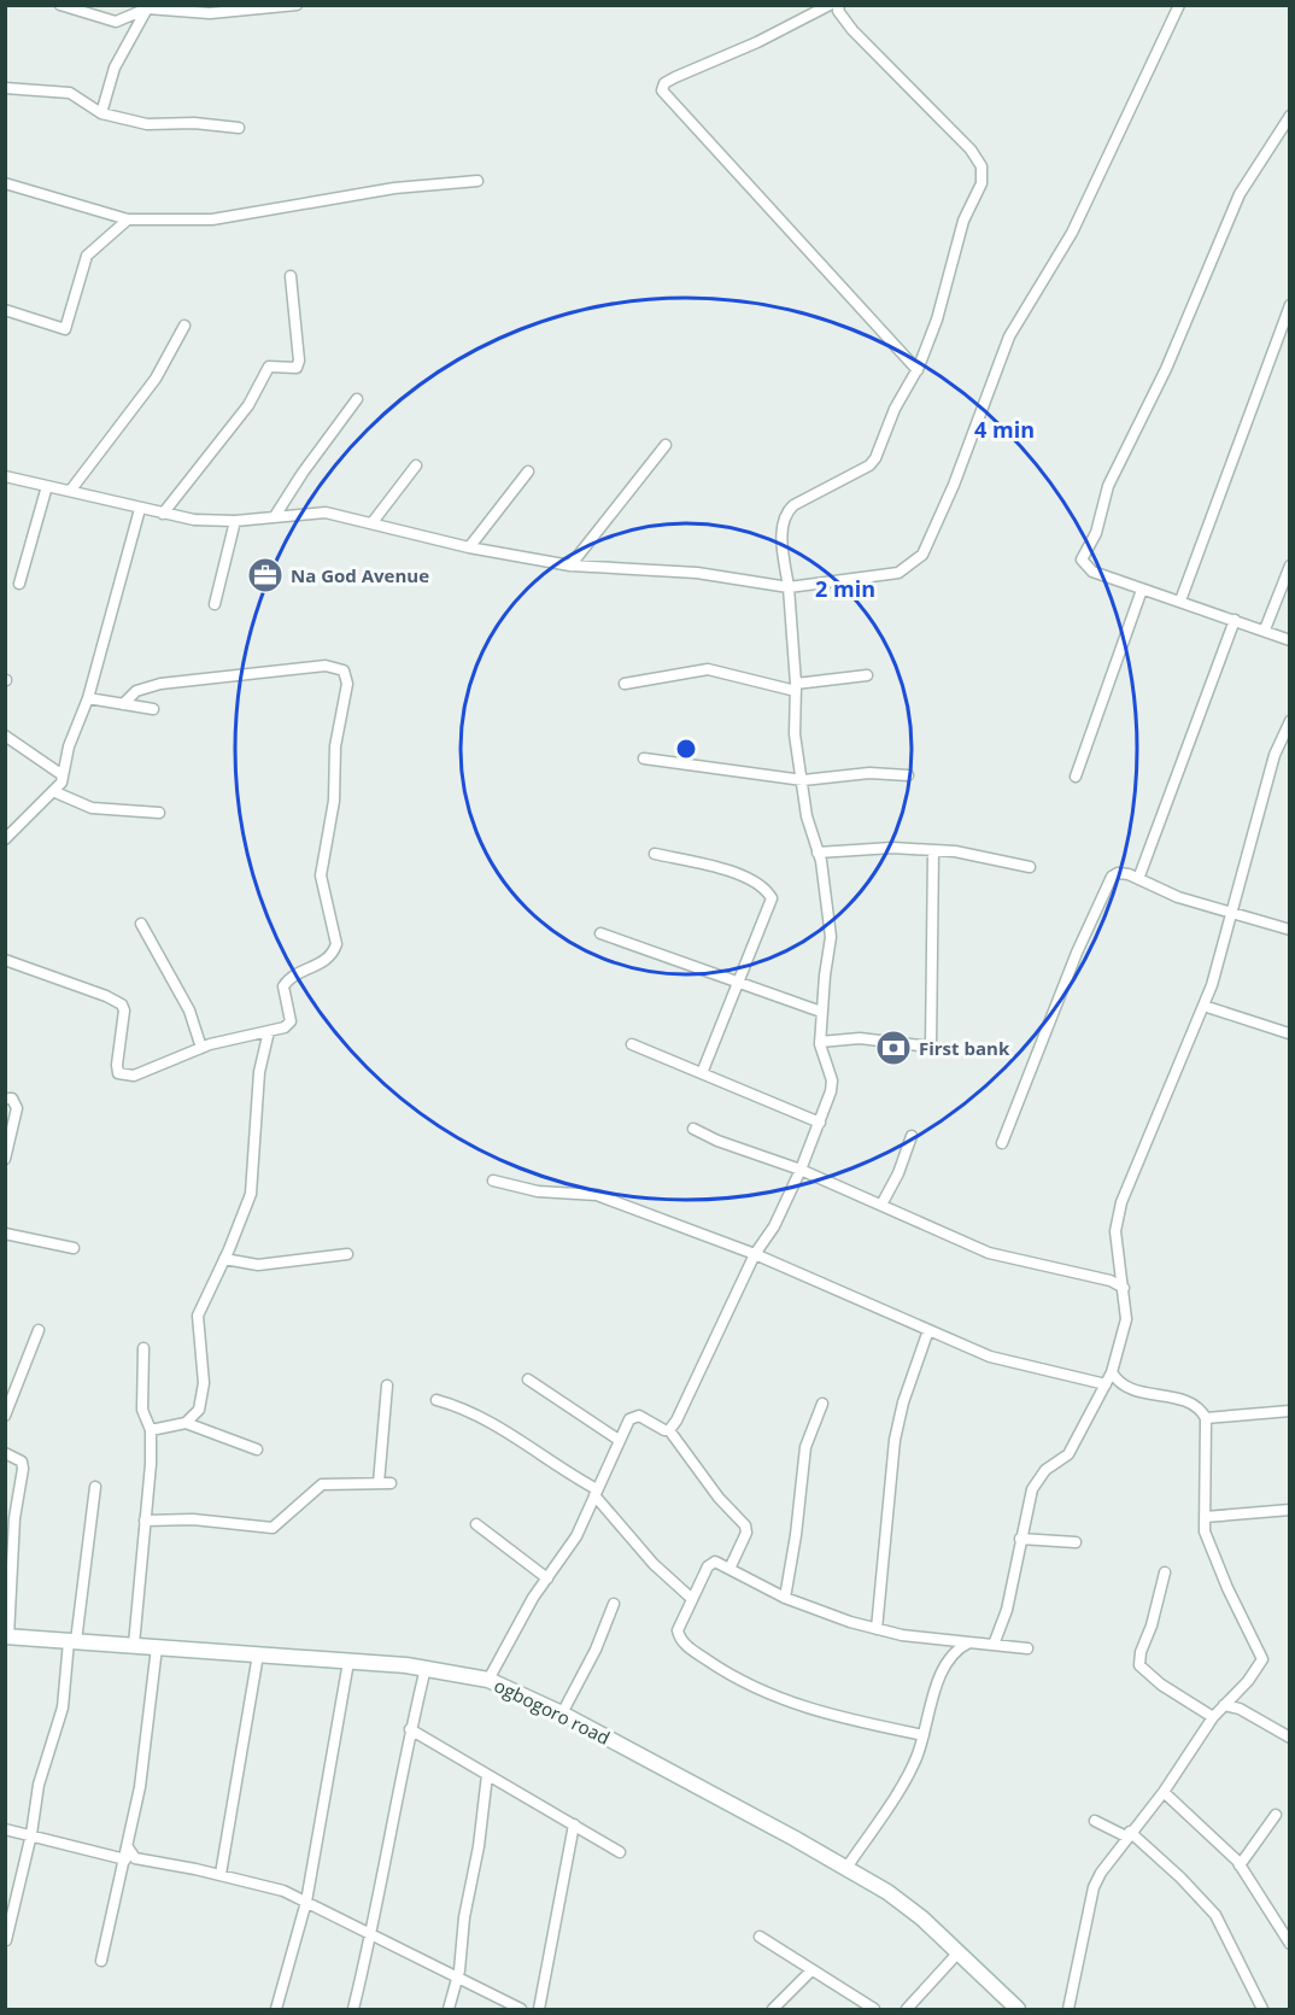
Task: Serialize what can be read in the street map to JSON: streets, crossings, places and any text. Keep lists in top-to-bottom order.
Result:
{
  "streets": {
    "street": ["ogbogoro road"]
  },
  "places": {
    "office": ["Na God Avenue"],
    "bank": ["First bank"]
  },
  "rings": ["4 min", "2 min"]
}
